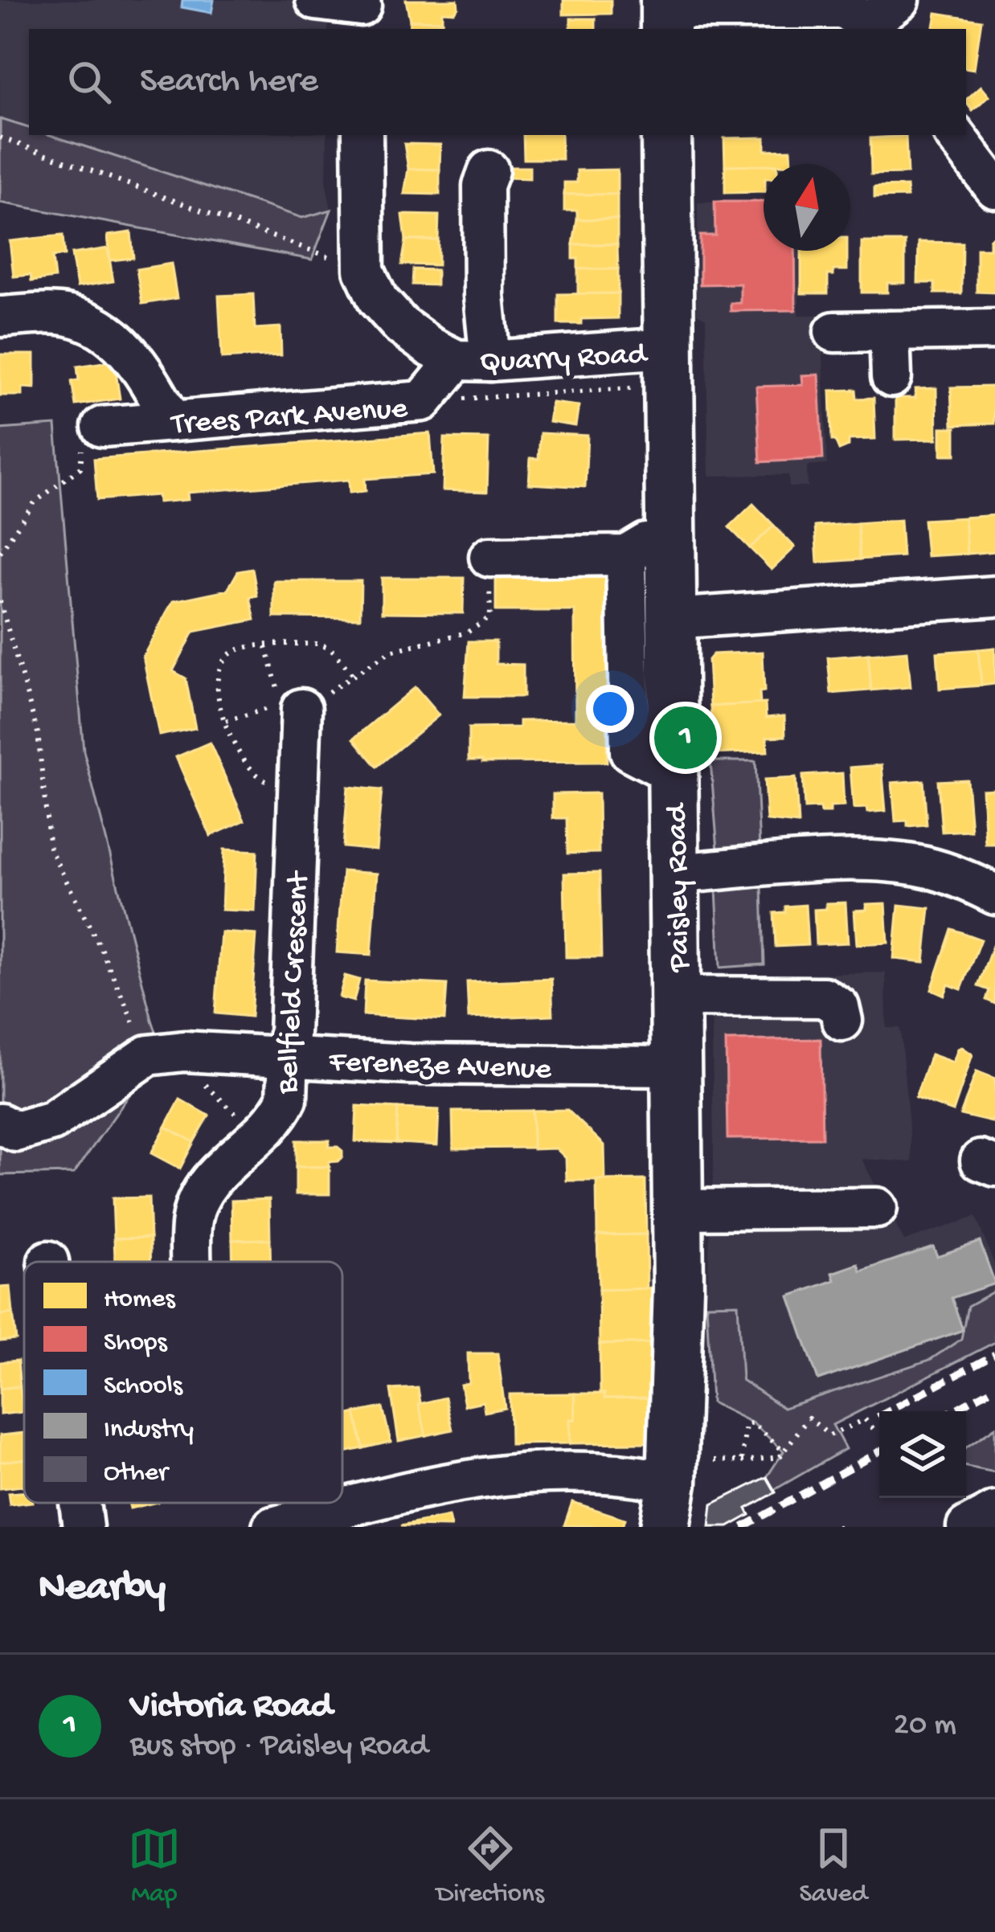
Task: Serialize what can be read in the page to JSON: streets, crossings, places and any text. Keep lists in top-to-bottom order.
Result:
{
  "streets": {
    "main road": ["Paisley Road"],
    "street": [
      "Quarry Road",
      "Trees Park Avenue",
      "Bellfield Crescent",
      "Fereneze Avenue"
    ]
  },
  "crossings": [
    ["Quarry Road", "Trees Park Avenue"],
    ["Quarry Road", "Paisley Road"],
    ["Paisley Road", "Fereneze Avenue"],
    ["Bellfield Crescent", "Fereneze Avenue"]
  ],
  "legend": [
    "Homes",
    "Shops",
    "Schools",
    "Industry",
    "Other"
  ],
  "north": "top",
  "page": {
    "search": "Search here",
    "pins": "1",
    "heading": "Nearby",
    "list": [
      {
        "mark": "1",
        "name": "Victoria Road",
        "note": "Bus stop · Paisley Road",
        "value": "20 m"
      }
    ],
    "nav": ["Map", "Directions", "Saved"]
  }
}
